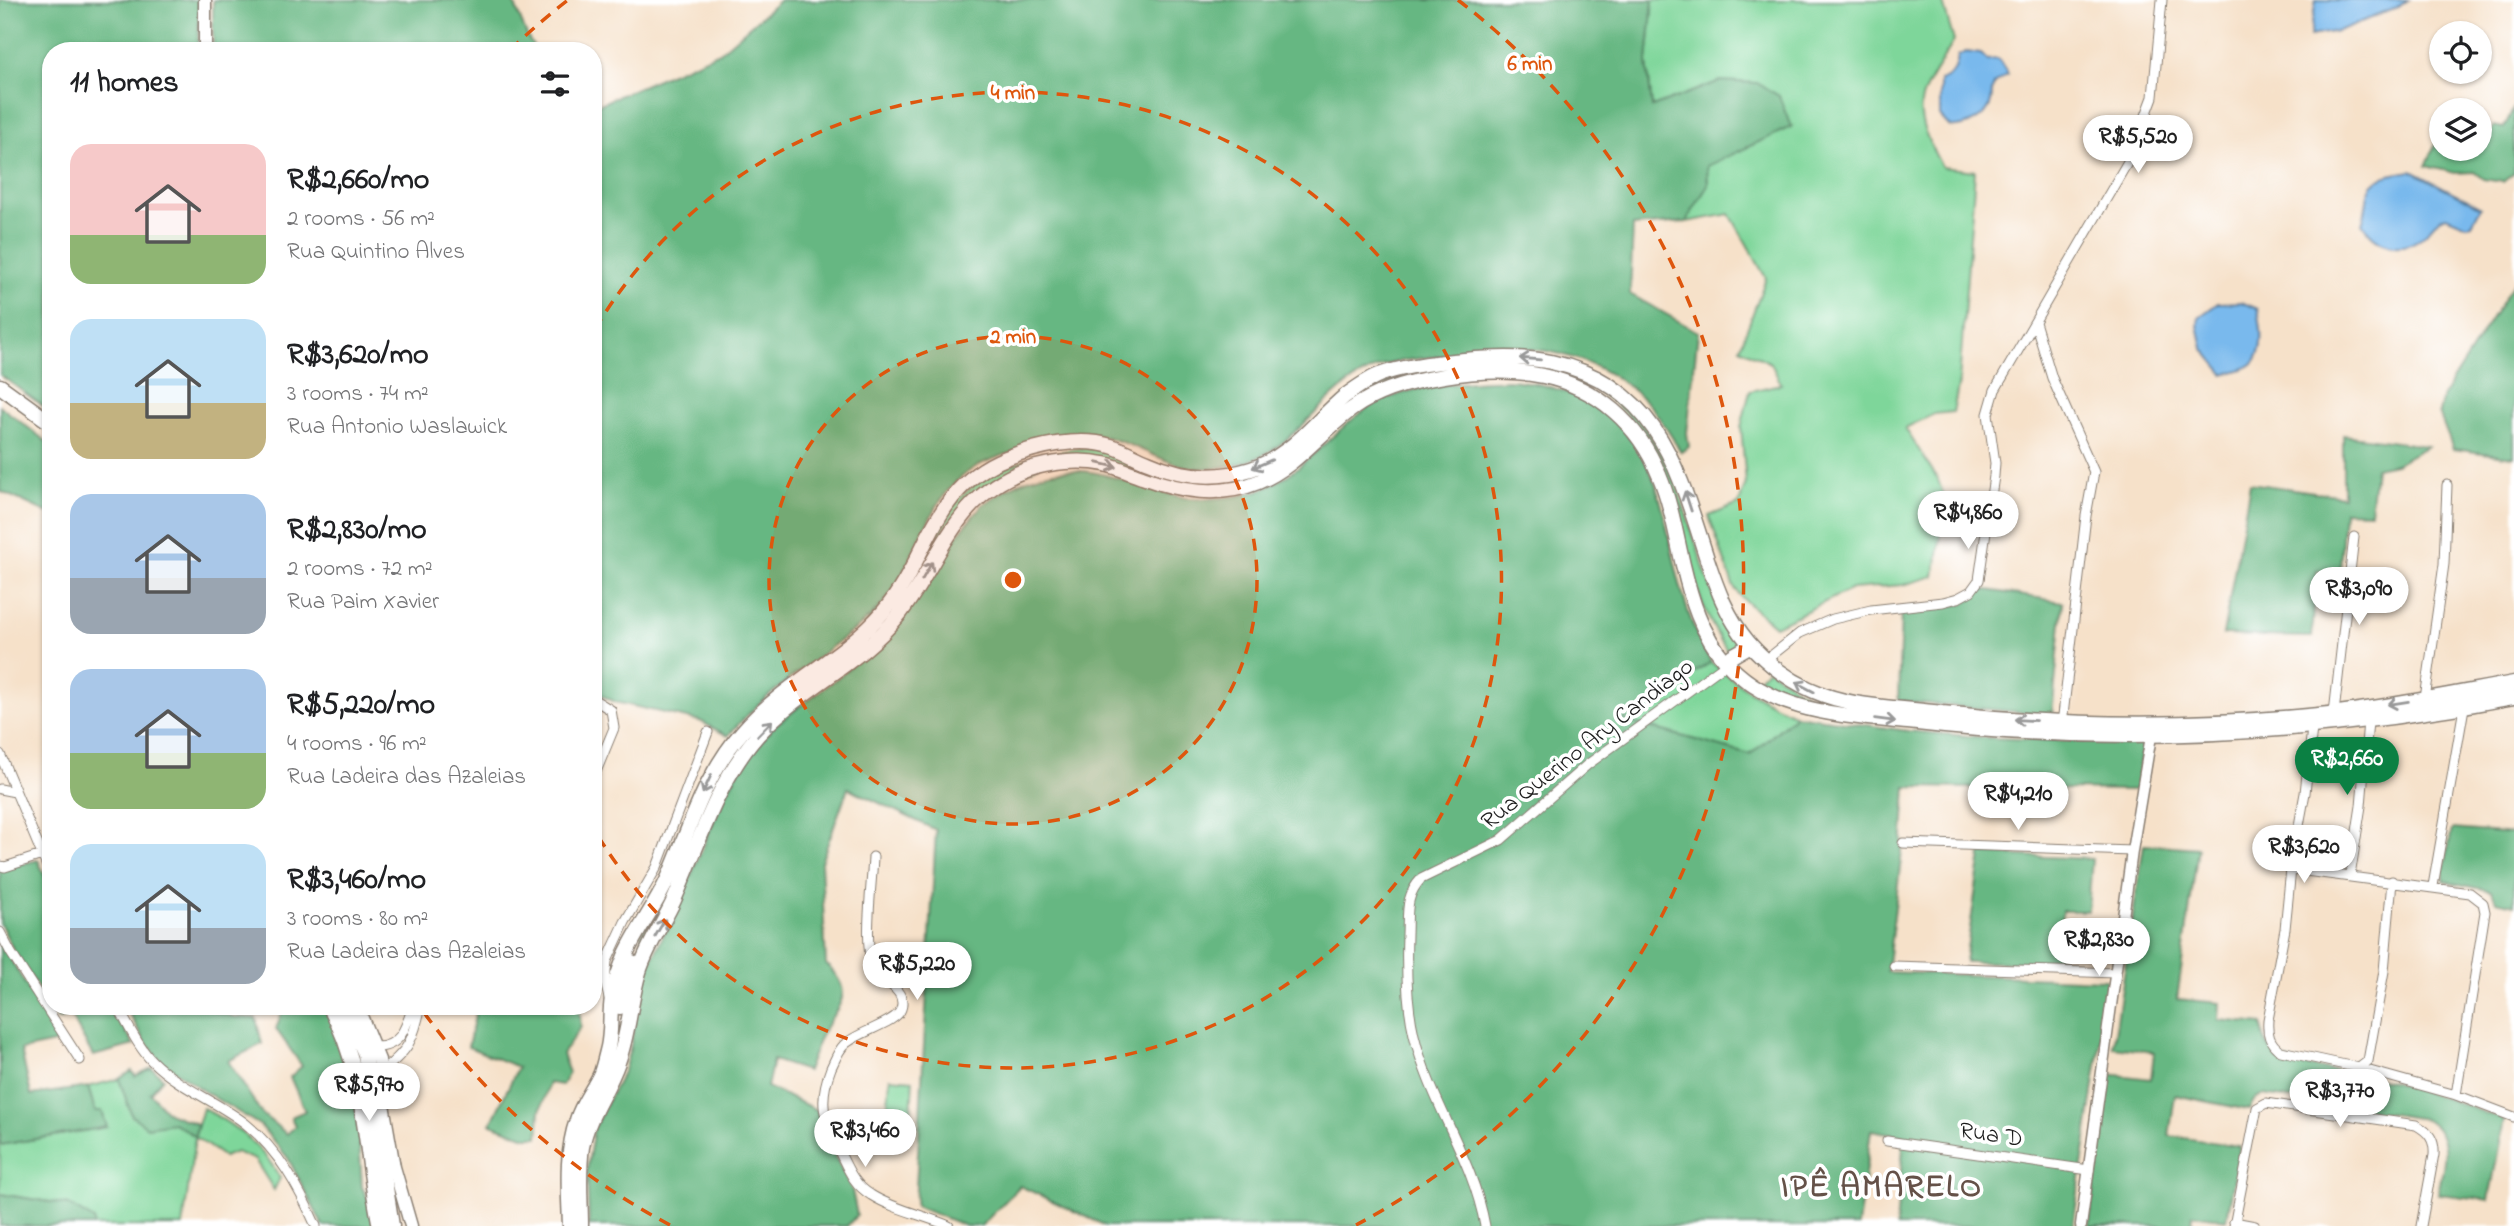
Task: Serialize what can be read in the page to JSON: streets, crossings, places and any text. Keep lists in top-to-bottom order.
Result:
{
  "streets": {
    "street": ["Rua Querino Ary Candiago", "Rua D"]
  },
  "districts": ["IPÊ AMARELO"],
  "page": {
    "heading": "11 homes",
    "price": [
      "R$5,520",
      "R$4,860",
      "R$3,090",
      "R$2,660",
      "R$4,210",
      "R$3,620",
      "R$2,830",
      "R$5,220",
      "R$5,970",
      "R$3,770",
      "R$3,460"
    ],
    "list": [
      {
        "name": "R$2,660/mo",
        "note": "2 rooms · 56 m² · Rua Quintino Alves"
      },
      {
        "name": "R$3,620/mo",
        "note": "3 rooms · 74 m² · Rua Antonio Waslawick"
      },
      {
        "name": "R$2,830/mo",
        "note": "2 rooms · 72 m² · Rua Paim Xavier"
      },
      {
        "name": "R$5,220/mo",
        "note": "4 rooms · 96 m² · Rua Ladeira das Azaleias"
      },
      {
        "name": "R$3,460/mo",
        "note": "3 rooms · 80 m² · Rua Ladeira das Azaleias"
      }
    ]
  },
  "rings": ["6 min", "4 min", "2 min"]
}
